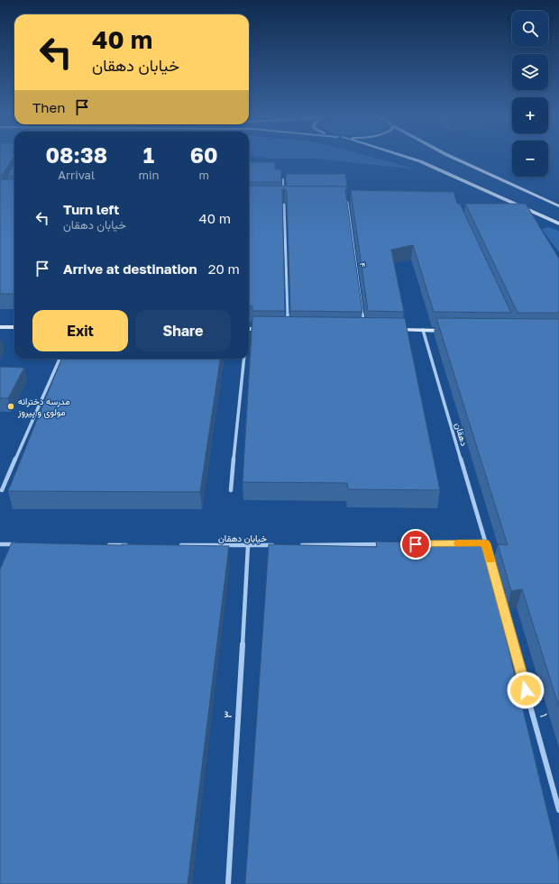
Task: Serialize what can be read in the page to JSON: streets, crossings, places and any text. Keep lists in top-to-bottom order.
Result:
{
  "streets": {
    "street": [
      "۴",
      "دهقان",
      "خیابان دهقان",
      "۳",
      "۱"
    ]
  },
  "crossings": [
    ["خیابان دهقان", "۳"]
  ],
  "places": ["مدرسه دخترانه مولوی و پیروز"],
  "page": {
    "map_buttons": ["+", "−"],
    "turn": ["40 m", "خیابان دهقان"],
    "then": "Then",
    "eta": [
      "08:38",
      "Arrival",
      "1",
      "min",
      "60",
      "m"
    ],
    "list": [
      {
        "name": "Turn left",
        "note": "خیابان دهقان",
        "value": "40 m"
      },
      {
        "name": "Arrive at destination",
        "value": "20 m"
      }
    ],
    "buttons": ["Exit", "Share"]
  }
}
